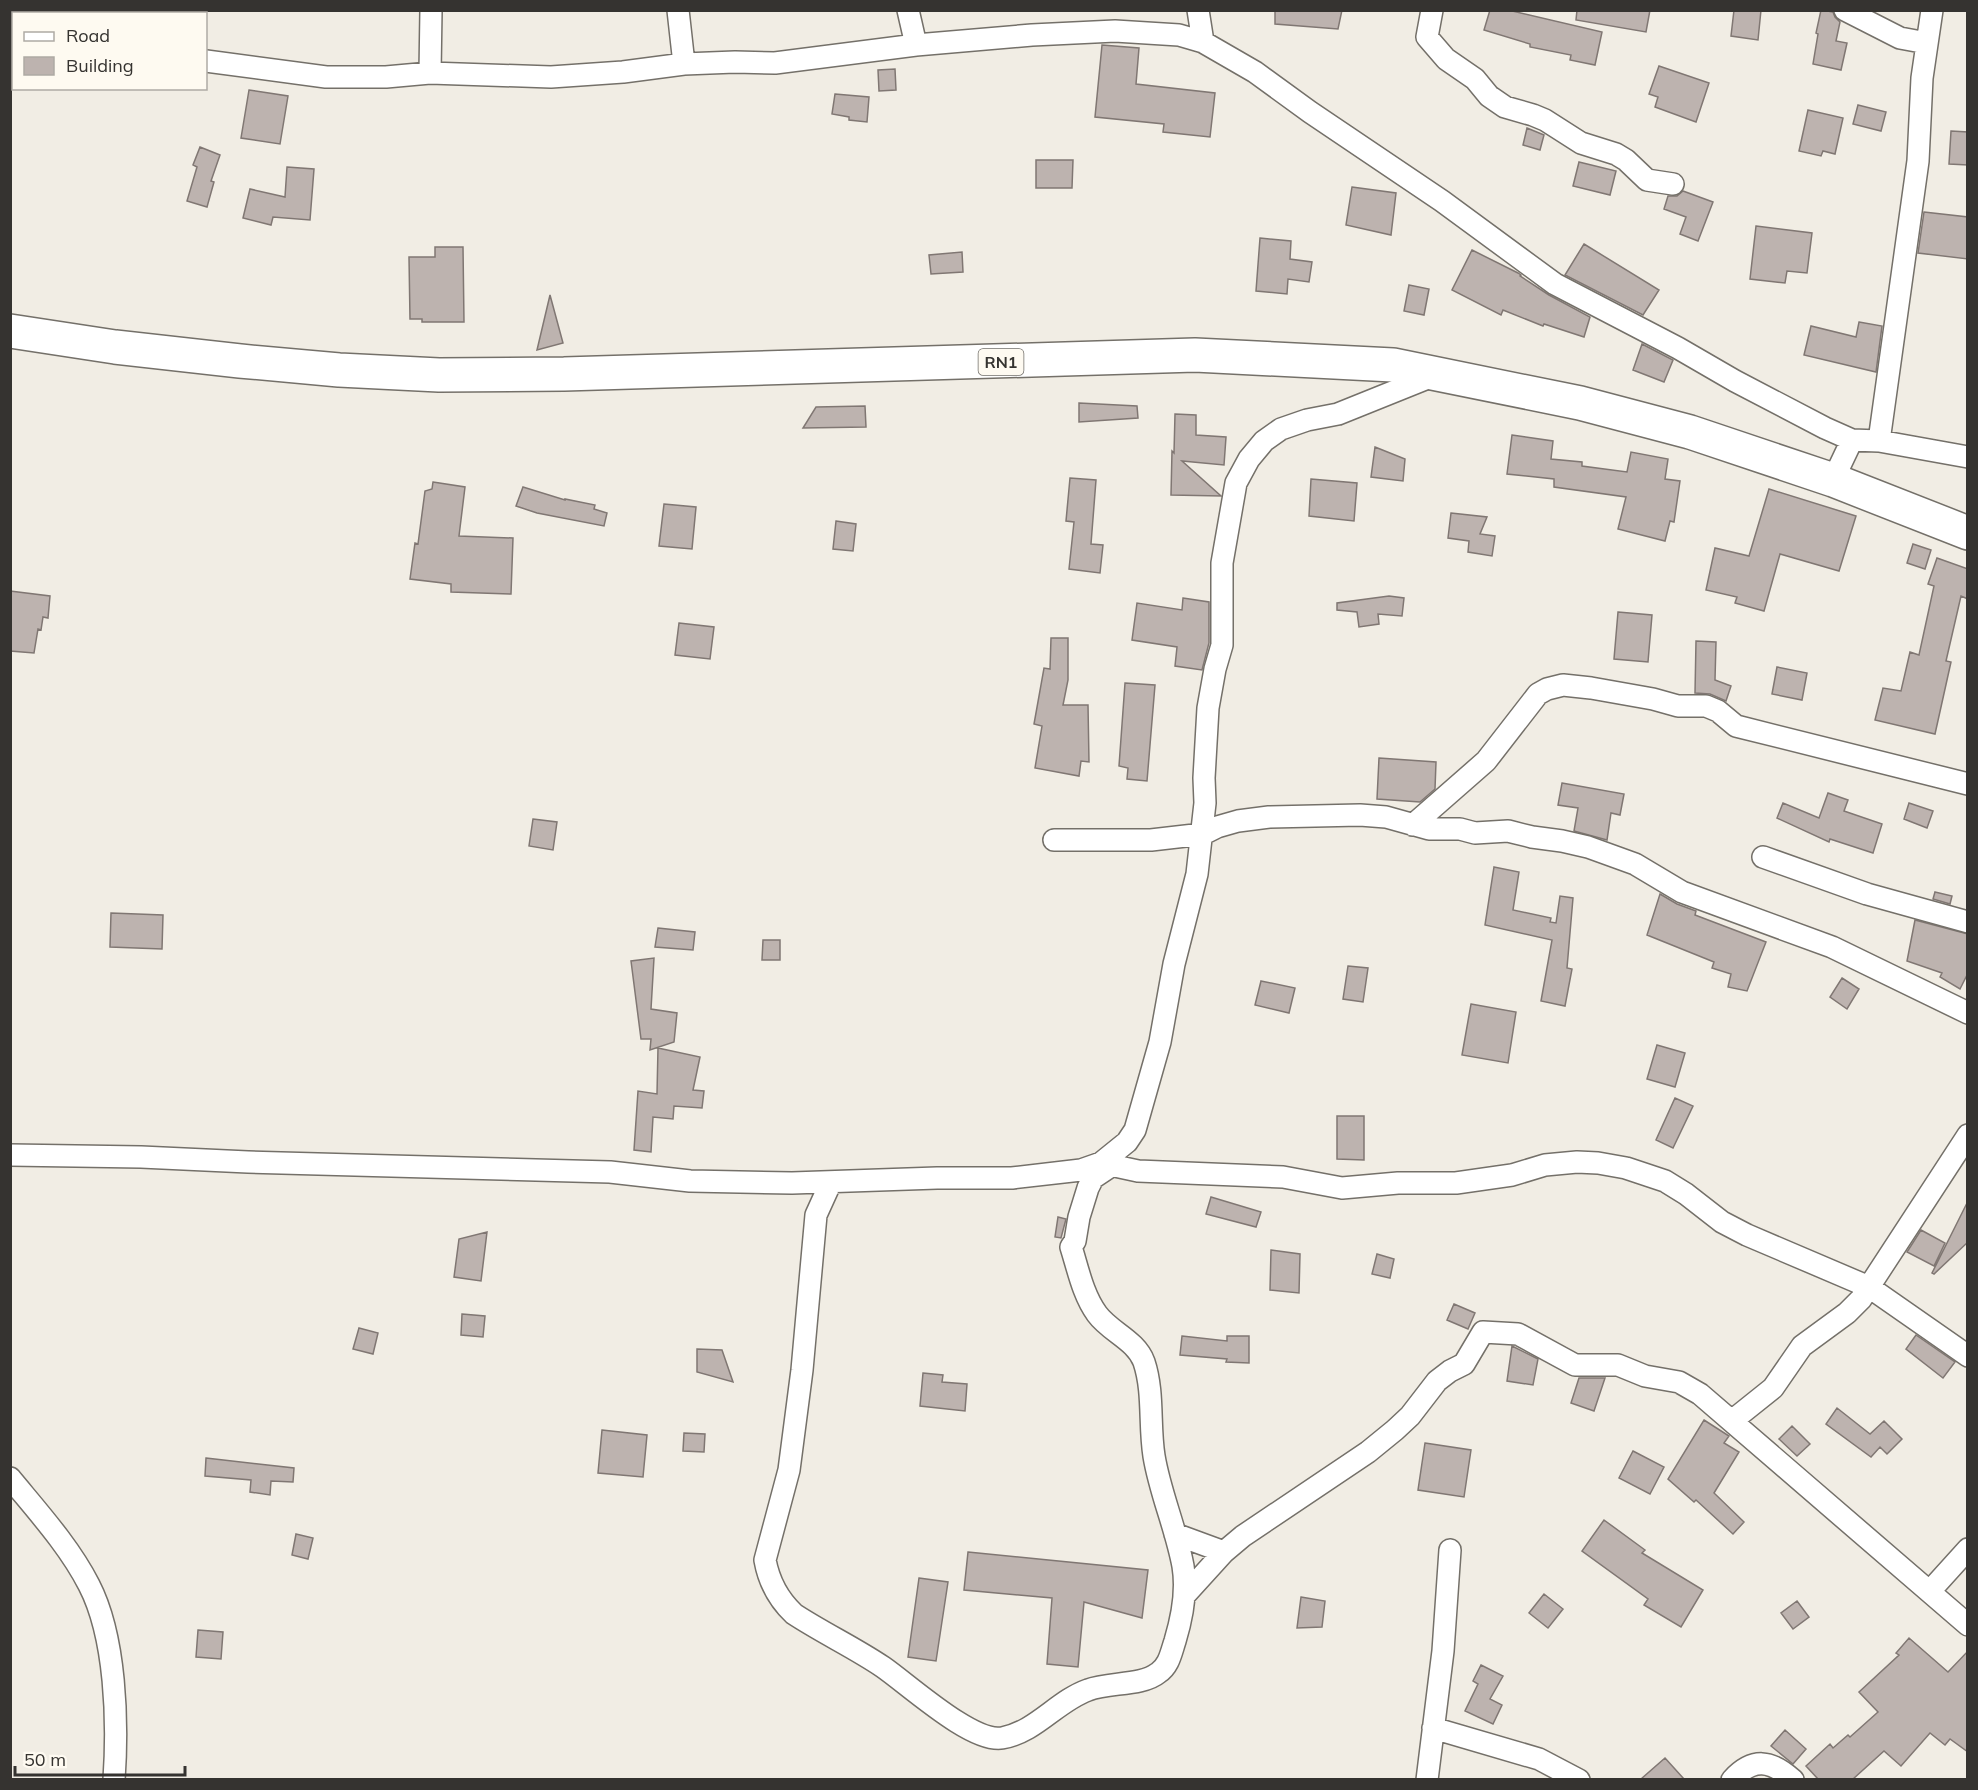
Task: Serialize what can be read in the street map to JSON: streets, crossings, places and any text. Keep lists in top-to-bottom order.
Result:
{
  "streets": {
    "highway": ["RN1"]
  },
  "legend": ["Road", "Building"],
  "scale_bar": "50 m"
}
